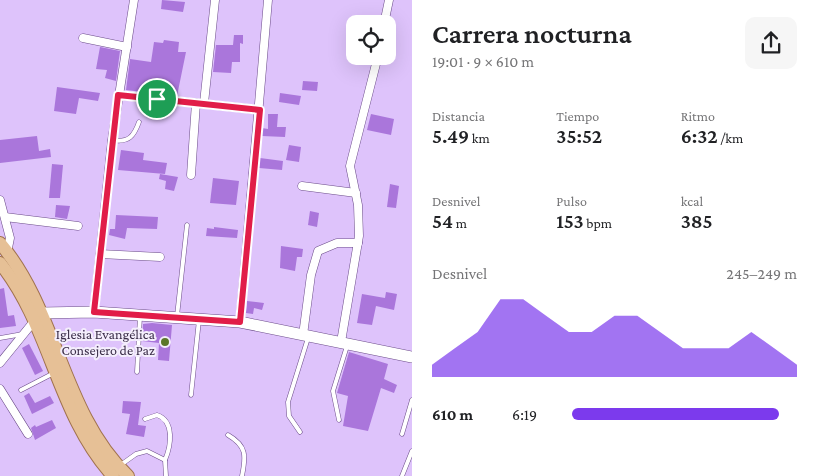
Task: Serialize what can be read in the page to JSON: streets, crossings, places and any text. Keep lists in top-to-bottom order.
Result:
{
  "places": ["Iglesia Evangélica Consejero de Paz"],
  "page": {
    "heading": ["Carrera nocturna", "19:01 · 9 × 610 m"],
    "stats": [
      ["Distancia", "5.49 km"],
      ["Tiempo", "35:52"],
      ["Ritmo", "6:32 /km"],
      ["Desnivel", "54 m"],
      ["Pulso", "153 bpm"],
      ["kcal", "385"]
    ],
    "chart": ["Desnivel", "245–249 m"],
    "list": [
      {
        "name": "610 m",
        "note": "6:19"
      }
    ]
  }
}
